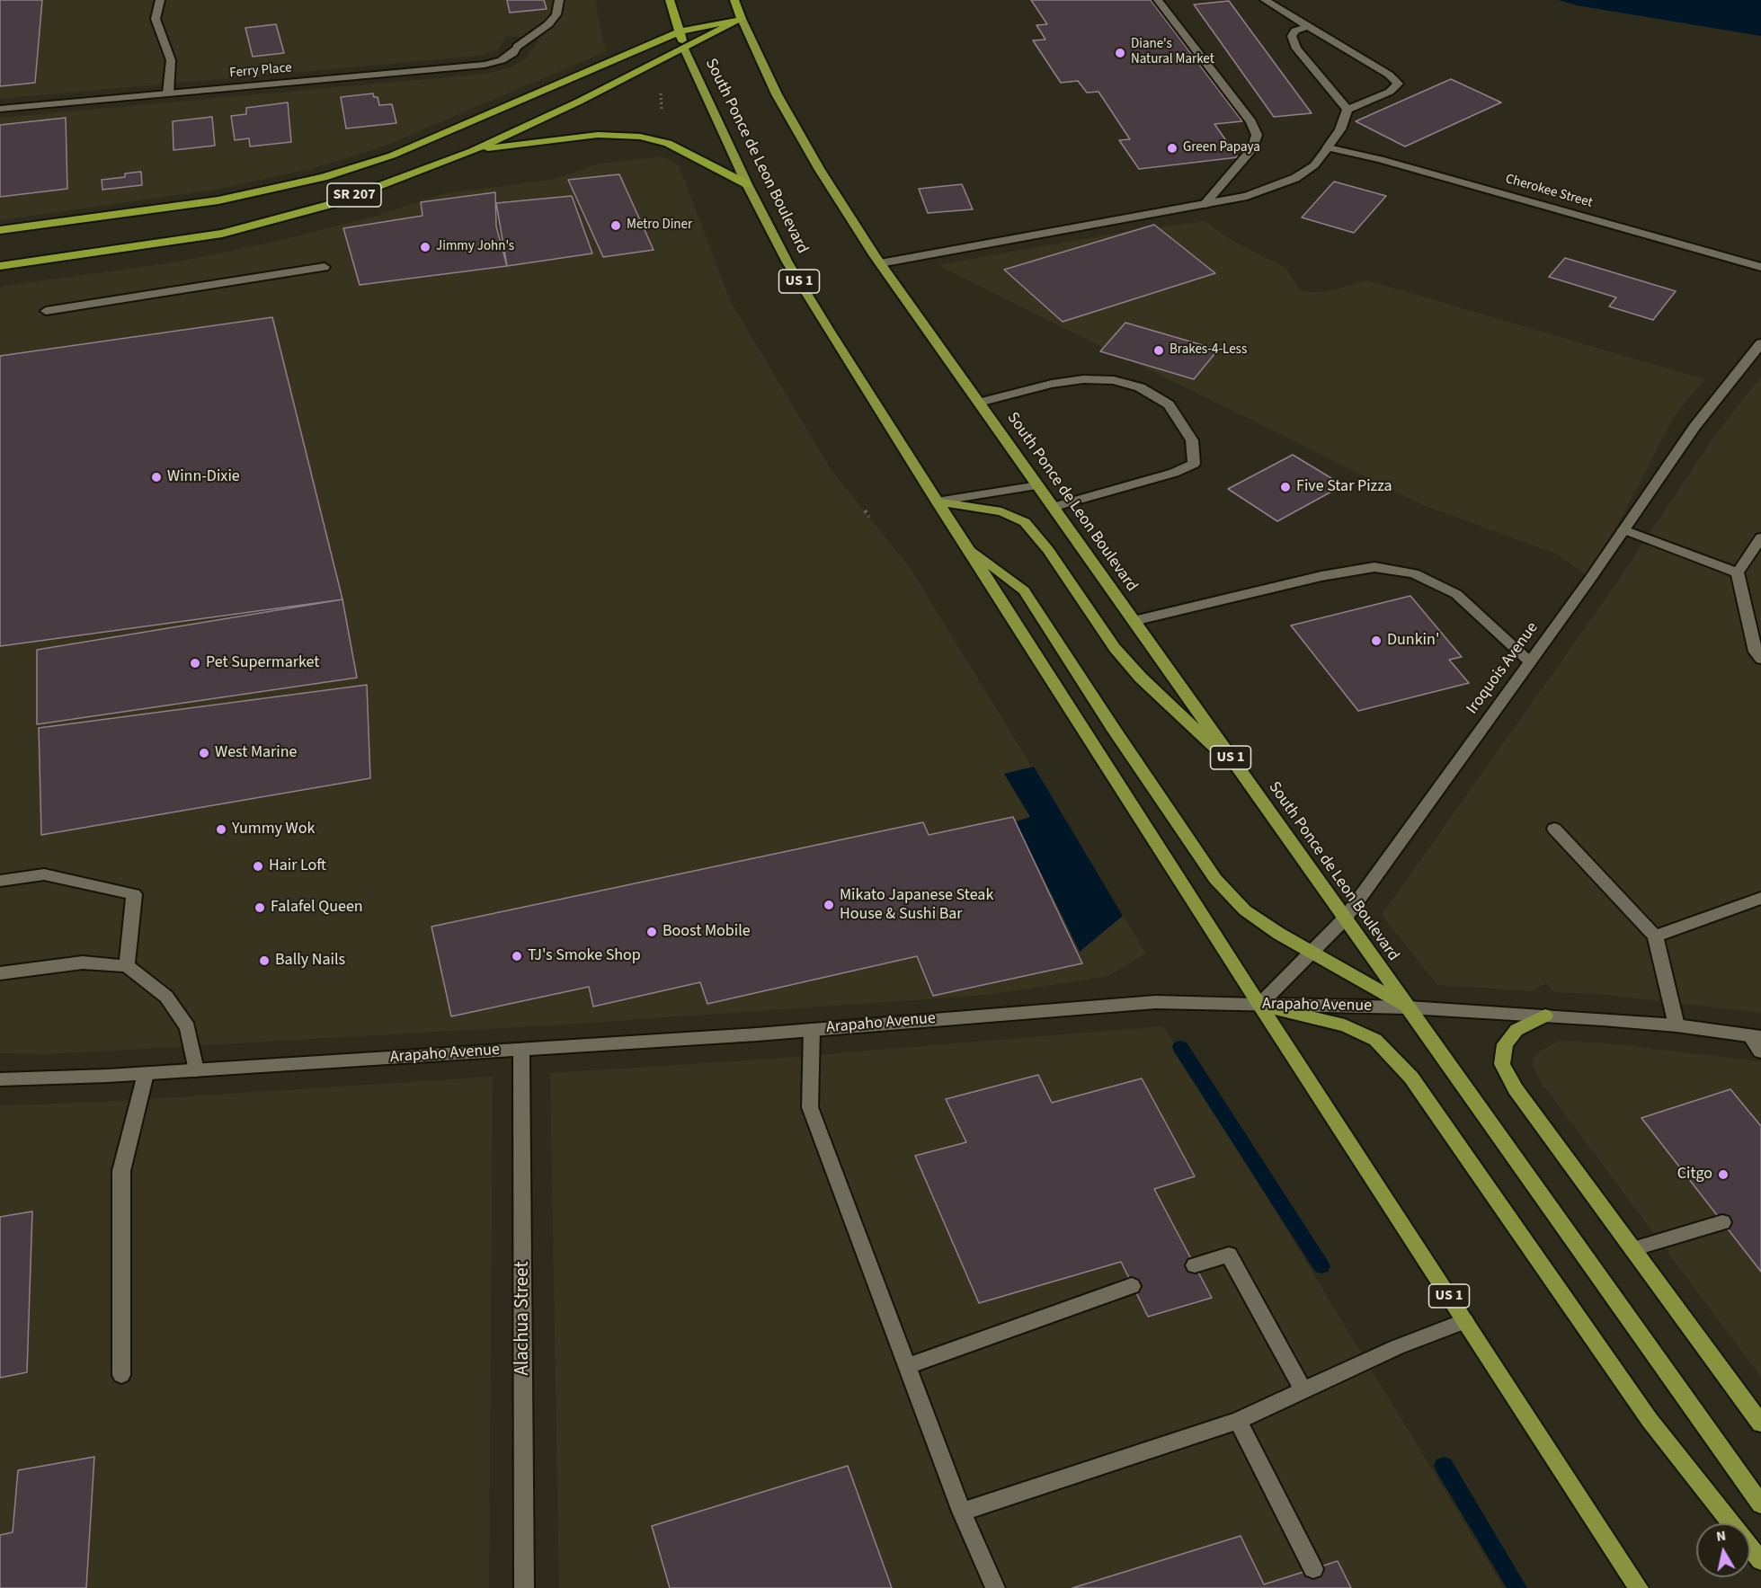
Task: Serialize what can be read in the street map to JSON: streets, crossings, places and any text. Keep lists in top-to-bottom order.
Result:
{
  "streets": {
    "highway": ["South Ponce de Leon Boulevard", "SR 207", "US 1"],
    "street": [
      "Ferry Place",
      "Cherokee Street",
      "Iroquois Avenue",
      "Arapaho Avenue",
      "Alachua Street"
    ]
  },
  "crossings": [
    ["South Ponce de Leon Boulevard", "SR 207"],
    ["South Ponce de Leon Boulevard", "US 1"],
    ["South Ponce de Leon Boulevard", "Iroquois Avenue"],
    ["South Ponce de Leon Boulevard", "Arapaho Avenue"],
    ["US 1", "Iroquois Avenue"],
    ["US 1", "Arapaho Avenue"],
    ["Iroquois Avenue", "Arapaho Avenue"],
    ["Arapaho Avenue", "Alachua Street"]
  ],
  "places": [
    "Diane's Natural Market",
    "Green Papaya",
    "Metro Diner",
    "Jimmy John's",
    "Brakes-4-Less",
    "Winn-Dixie",
    "Five Star Pizza",
    "Dunkin'",
    "Pet Supermarket",
    "West Marine",
    "Yummy Wok",
    "Hair Loft",
    "Mikato Japanese Steak House & Sushi Bar",
    "Falafel Queen",
    "Boost Mobile",
    "TJ's Smoke Shop",
    "Bally Nails",
    "Citgo"
  ],
  "north": "top"
}
